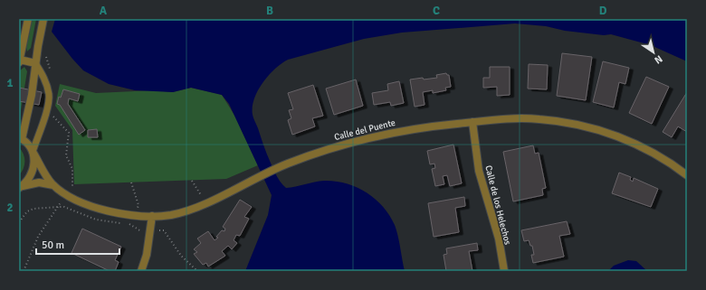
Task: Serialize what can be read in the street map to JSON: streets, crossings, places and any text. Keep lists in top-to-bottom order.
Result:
{
  "streets": {
    "street": ["Calle del Puente", "Calle de los Helechos"]
  },
  "crossings": [
    ["Calle del Puente", "Calle de los Helechos"]
  ],
  "scale_bar": "50 m",
  "north": "bottom right",
  "grid": {
    "columns": [
      "A",
      "B",
      "C",
      "D"
    ],
    "rows": ["1", "2"]
  }
}
